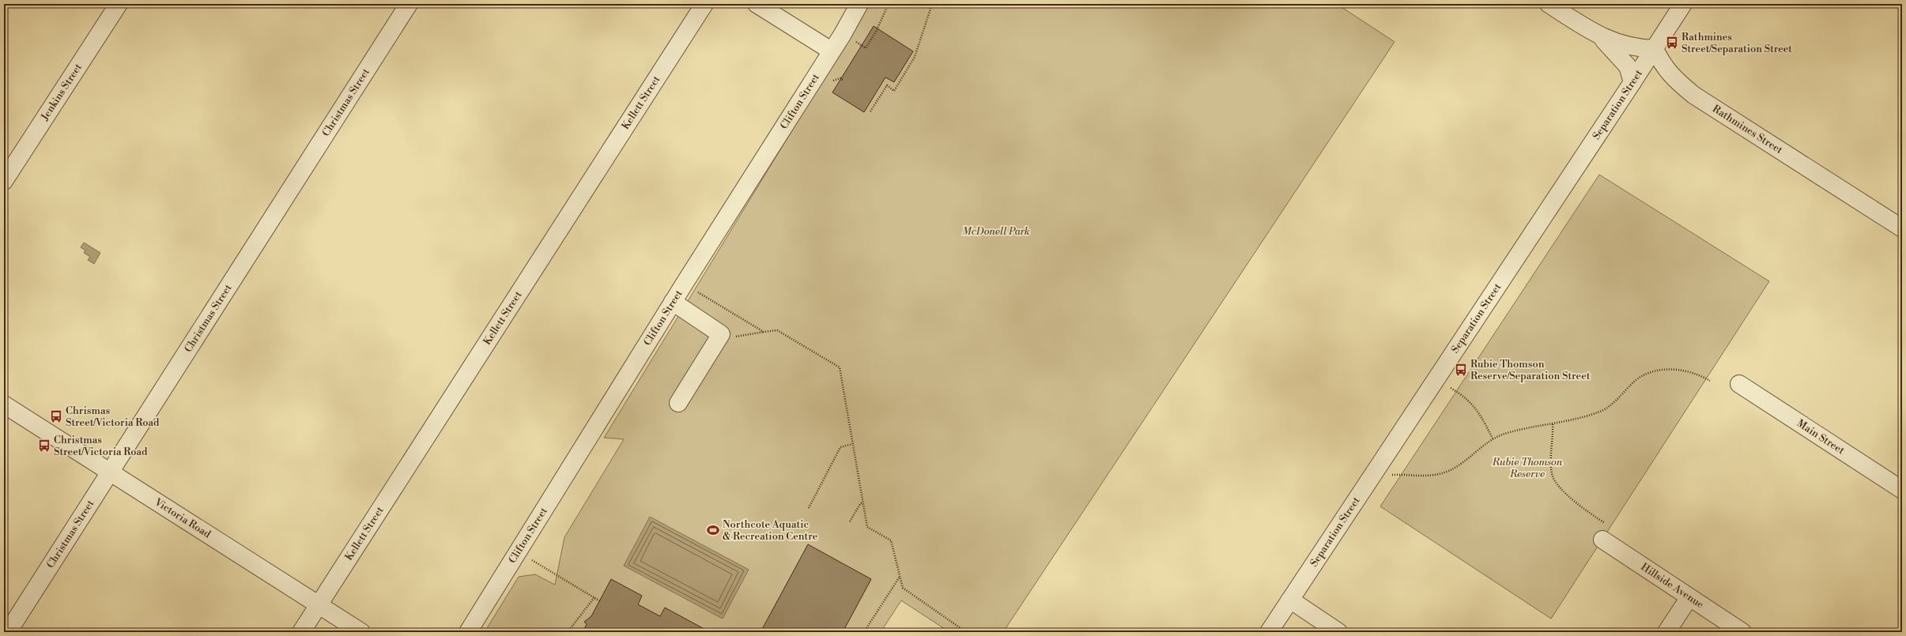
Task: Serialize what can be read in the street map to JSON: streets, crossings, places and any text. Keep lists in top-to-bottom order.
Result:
{
  "streets": {
    "street": [
      "Jenkins Street",
      "Clifton Street",
      "Christmas Street",
      "Kellett Street",
      "Separation Street",
      "Rathmines Street",
      "Main Street",
      "Victoria Road",
      "Hillside Avenue"
    ]
  },
  "crossings": [
    ["Christmas Street", "Victoria Road"],
    ["Kellett Street", "Victoria Road"],
    ["Separation Street", "Rathmines Street"]
  ],
  "parks": ["McDonell Park", "Rubie Thomson Reserve"],
  "places": {
    "bus stop": [
      "Rathmines Street/Separation Street",
      "Rubie Thomson Reserve/Separation Street",
      "Chrismas Street/Victoria Road",
      "Christmas Street/Victoria Road"
    ],
    "sports": ["Northcote Aquatic & Recreation Centre"]
  }
}
